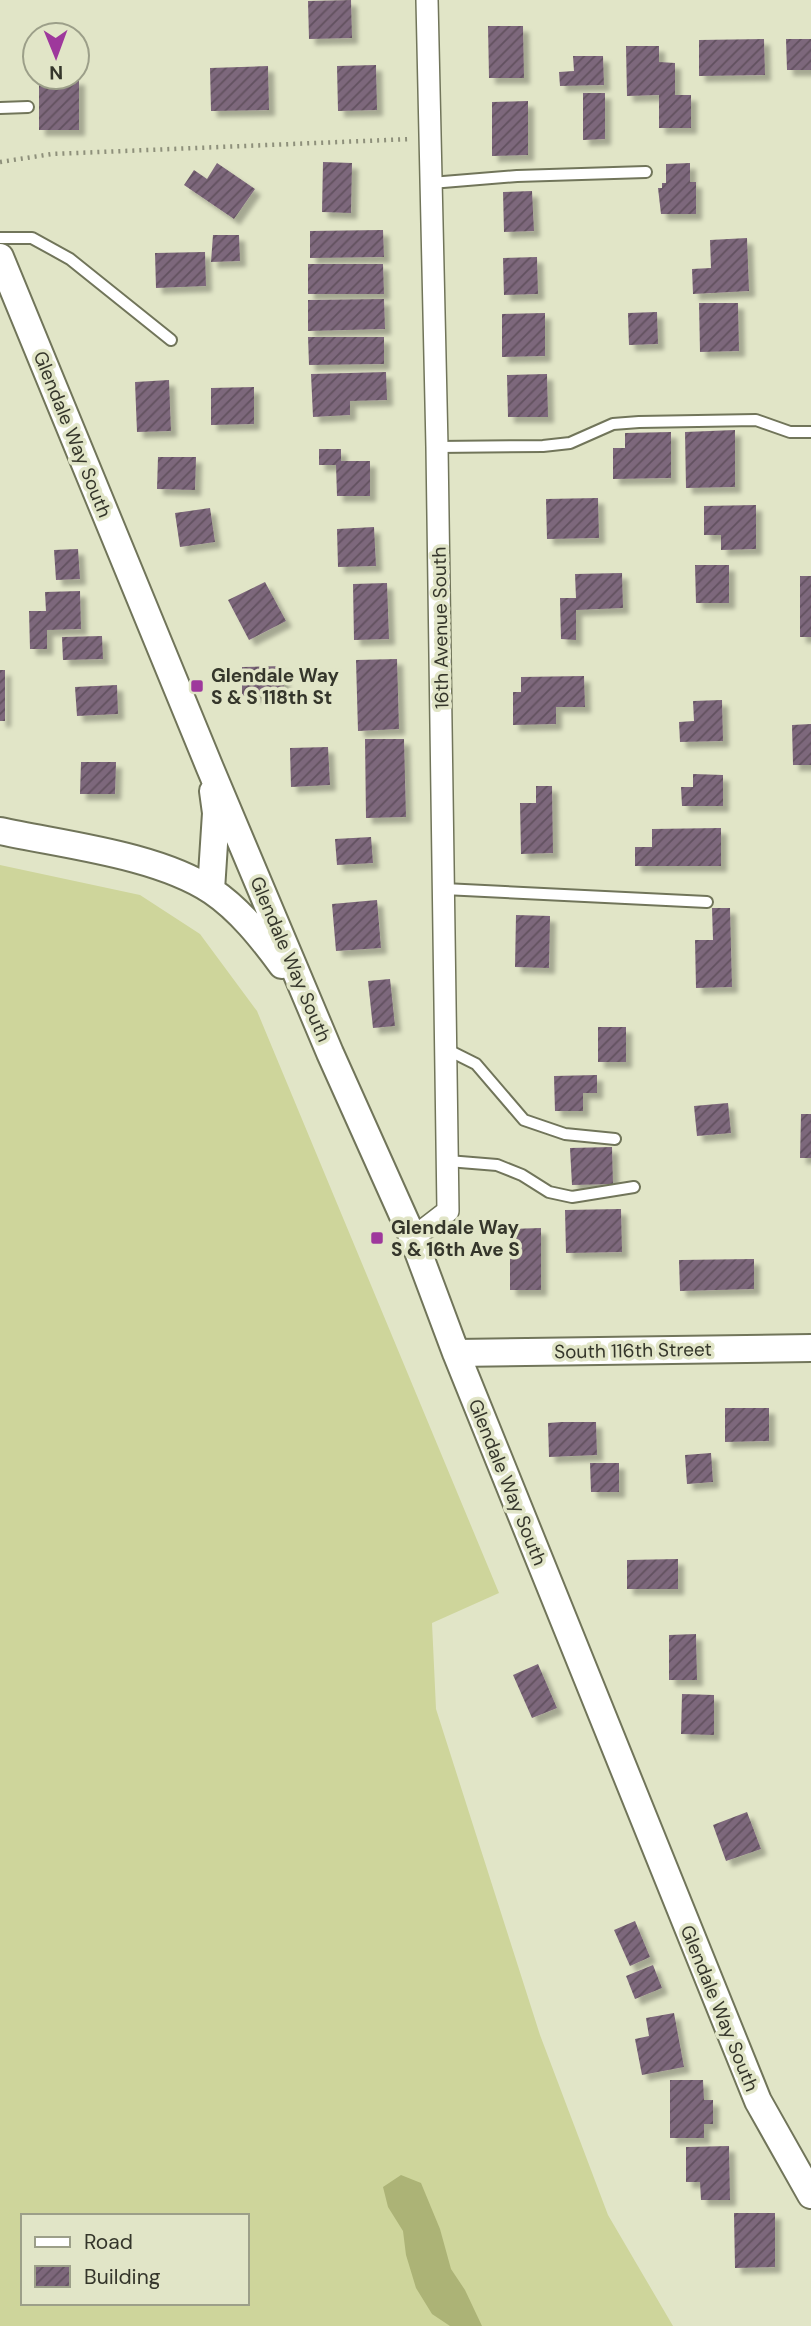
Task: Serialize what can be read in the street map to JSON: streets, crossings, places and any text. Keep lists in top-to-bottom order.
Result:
{
  "streets": {
    "street": ["Glendale Way South", "16th Avenue South", "South 116th Street"]
  },
  "crossings": [
    ["Glendale Way South", "16th Avenue South"],
    ["Glendale Way South", "South 116th Street"]
  ],
  "places": {
    "transit": ["Glendale Way S & S 118th St", "Glendale Way S & 16th Ave S"]
  },
  "legend": ["Road", "Building"],
  "north": "bottom"
}
